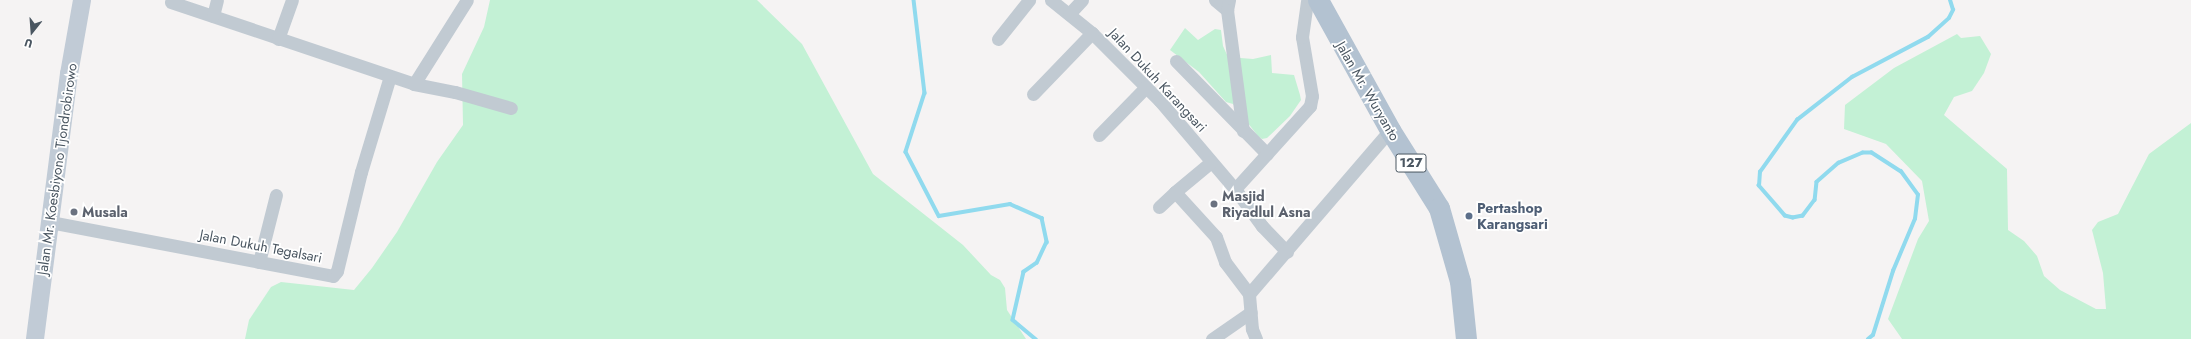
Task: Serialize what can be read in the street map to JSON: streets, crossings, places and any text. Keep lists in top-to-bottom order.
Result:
{
  "streets": {
    "main road": ["Jalan Mr. Wuryanto", "127", "Jalan Mr. Koesbiyono Tjondrobirowo"],
    "street": ["Jalan Dukuh Karangsari", "Jalan Dukuh Tegalsari"]
  },
  "crossings": [
    ["Jalan Mr. Koesbiyono Tjondrobirowo", "Jalan Dukuh Tegalsari"]
  ],
  "places": ["Masjid Riyadlul Asna", "Musala", "Pertashop Karangsari"],
  "north": "bottom"
}
